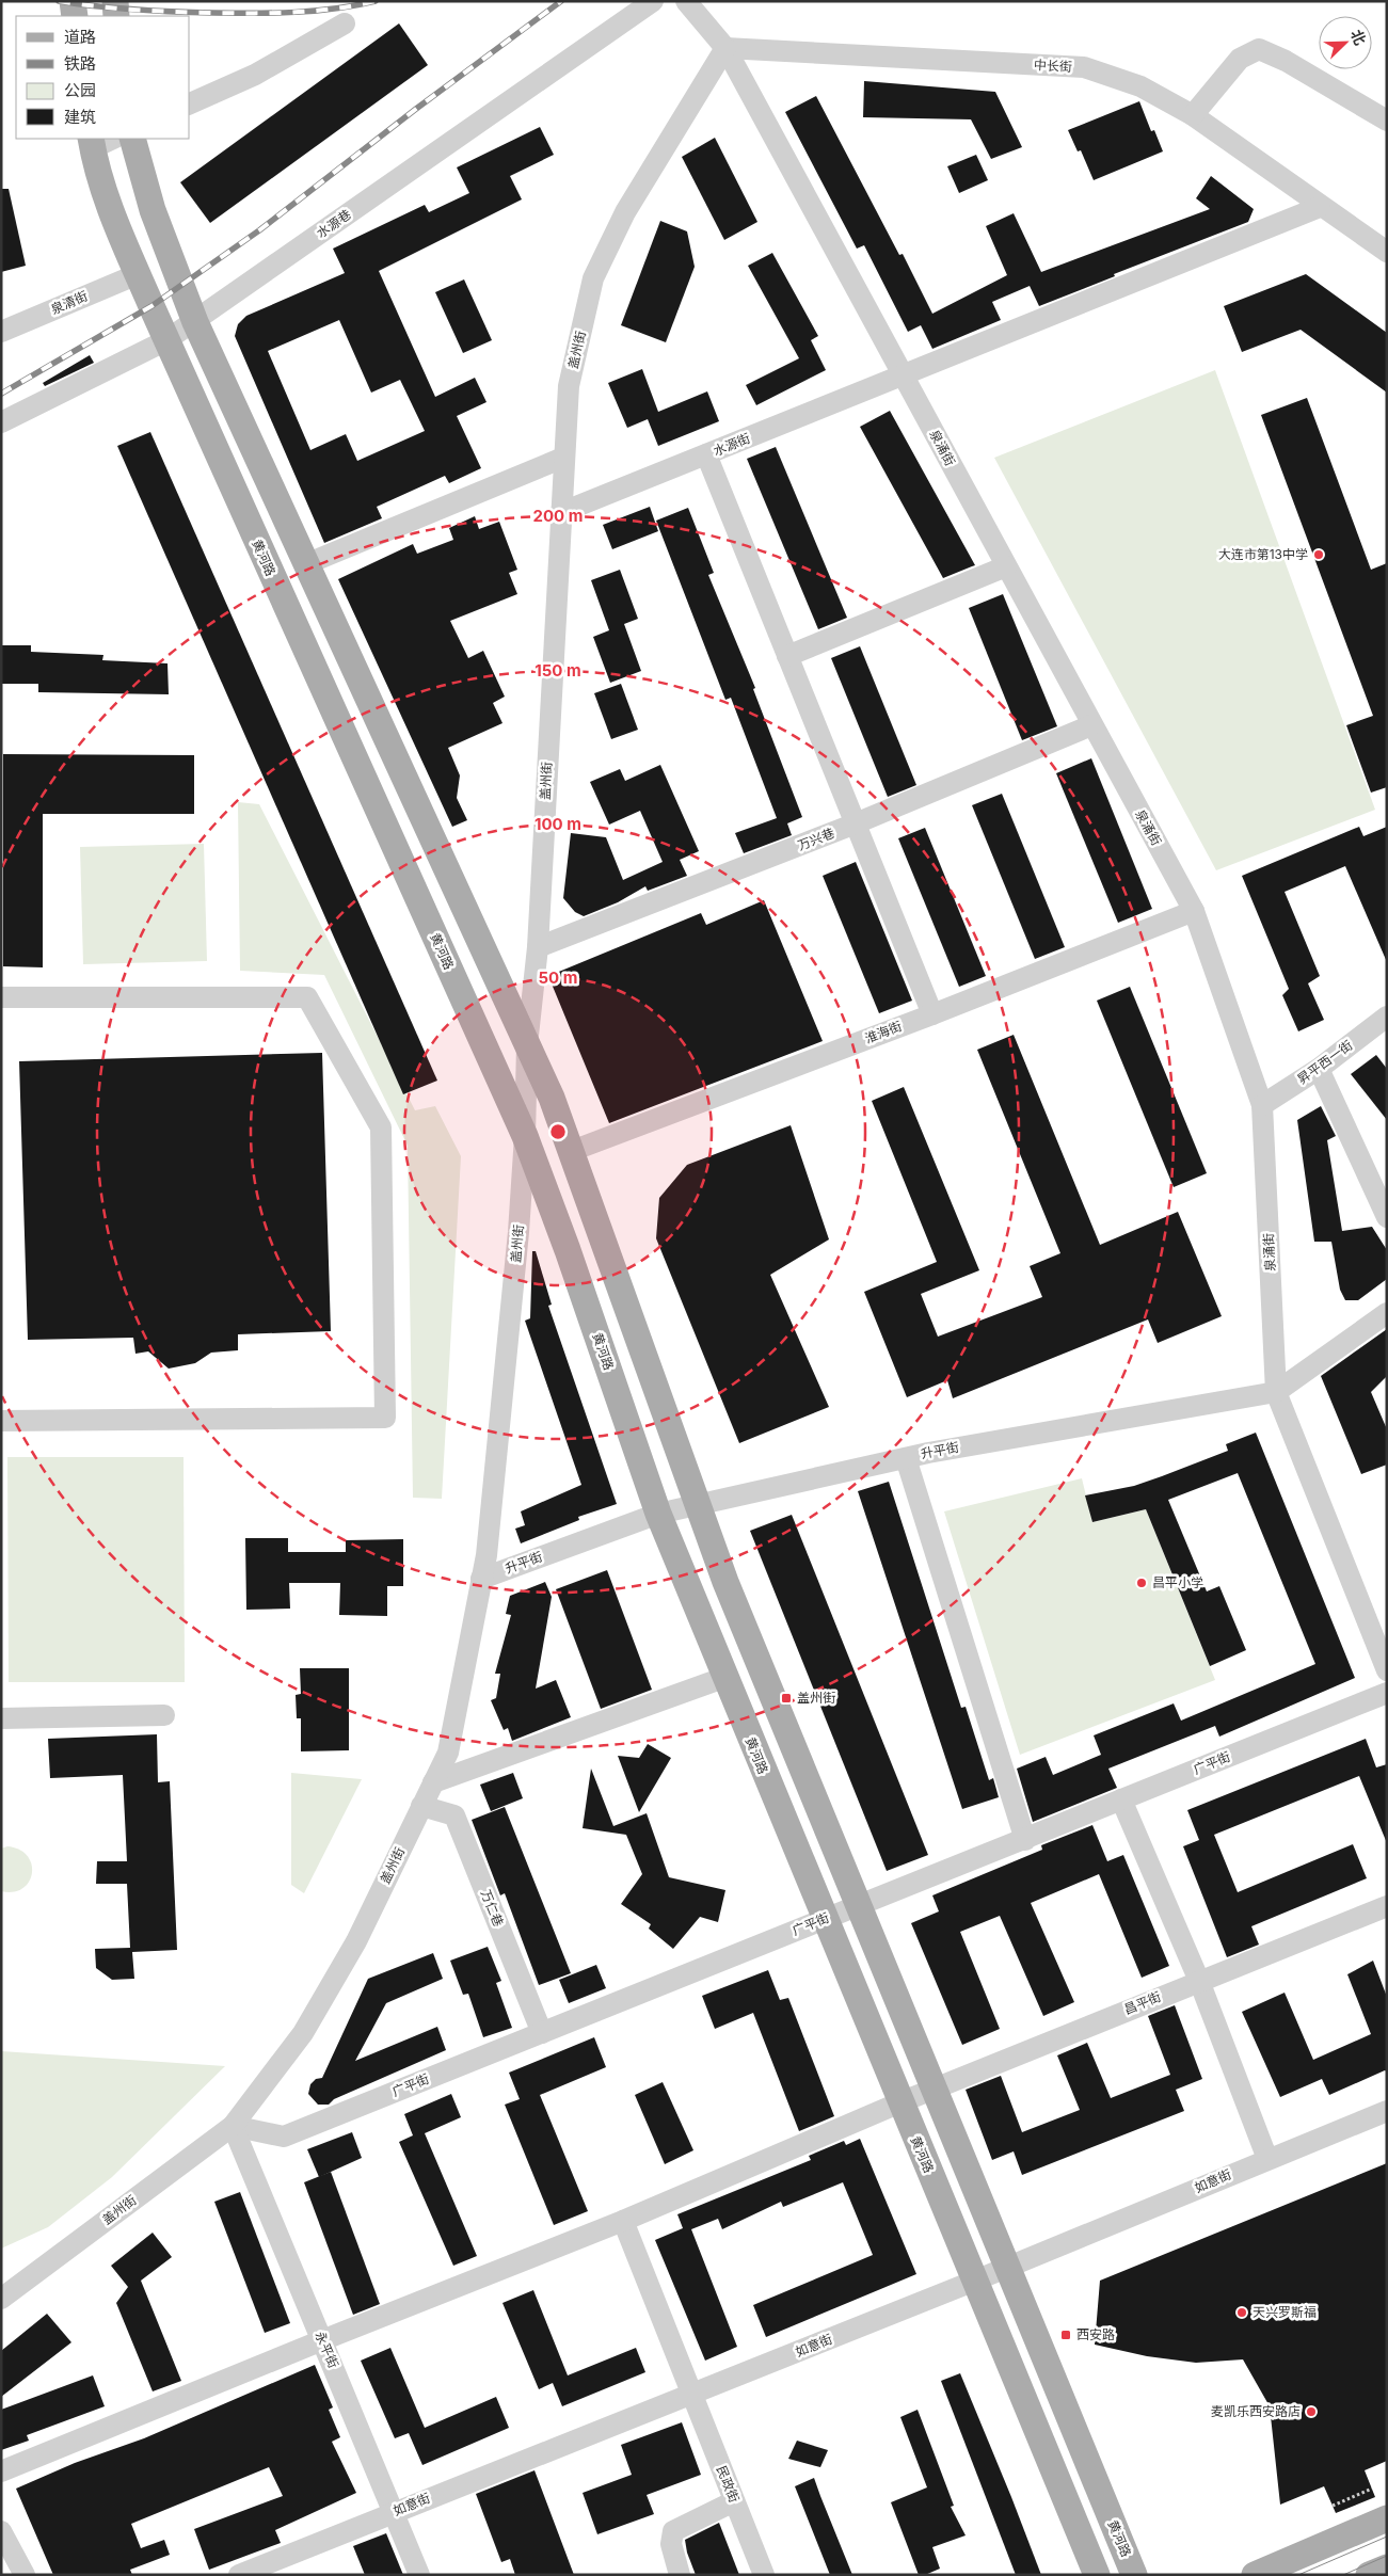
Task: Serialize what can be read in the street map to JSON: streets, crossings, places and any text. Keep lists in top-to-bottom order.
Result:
{
  "streets": {
    "main road": ["黄河路"],
    "street": [
      "中长街",
      "水源巷",
      "泉清街",
      "盖州街",
      "水源街",
      "泉涌街",
      "万兴巷",
      "淮海街",
      "昇平西一街",
      "升平街",
      "广平街",
      "万仁巷",
      "昌平街",
      "如意街",
      "永平街",
      "民政街"
    ]
  },
  "crossings": [
    ["中长街", "盖州街"],
    ["中长街", "水源街"],
    ["中长街", "泉涌街"],
    ["水源巷", "黄河路"],
    ["泉清街", "黄河路"],
    ["盖州街", "水源街"],
    ["盖州街", "泉涌街"],
    ["盖州街", "黄河路"],
    ["盖州街", "万兴巷"],
    ["盖州街", "升平街"],
    ["盖州街", "广平街"],
    ["盖州街", "万仁巷"],
    ["盖州街", "永平街"],
    ["水源街", "泉涌街"],
    ["泉涌街", "万兴巷"],
    ["泉涌街", "淮海街"],
    ["泉涌街", "昇平西一街"],
    ["泉涌街", "升平街"],
    ["黄河路", "淮海街"],
    ["黄河路", "升平街"],
    ["黄河路", "广平街"],
    ["黄河路", "昌平街"],
    ["黄河路", "如意街"],
    ["广平街", "万仁巷"],
    ["广平街", "永平街"],
    ["昌平街", "永平街"],
    ["昌平街", "民政街"],
    ["如意街", "永平街"],
    ["如意街", "民政街"]
  ],
  "places": {
    "other": [
      "大连市第13中学",
      "昌平小学",
      "天兴罗斯福",
      "麦凯乐西安路店"
    ],
    "transit": ["盖州街", "西安路"]
  },
  "legend": [
    "道路",
    "铁路",
    "公园",
    "建筑"
  ],
  "north": "top right",
  "rings": [
    "200 m",
    "150 m",
    "100 m",
    "50 m"
  ]
}
